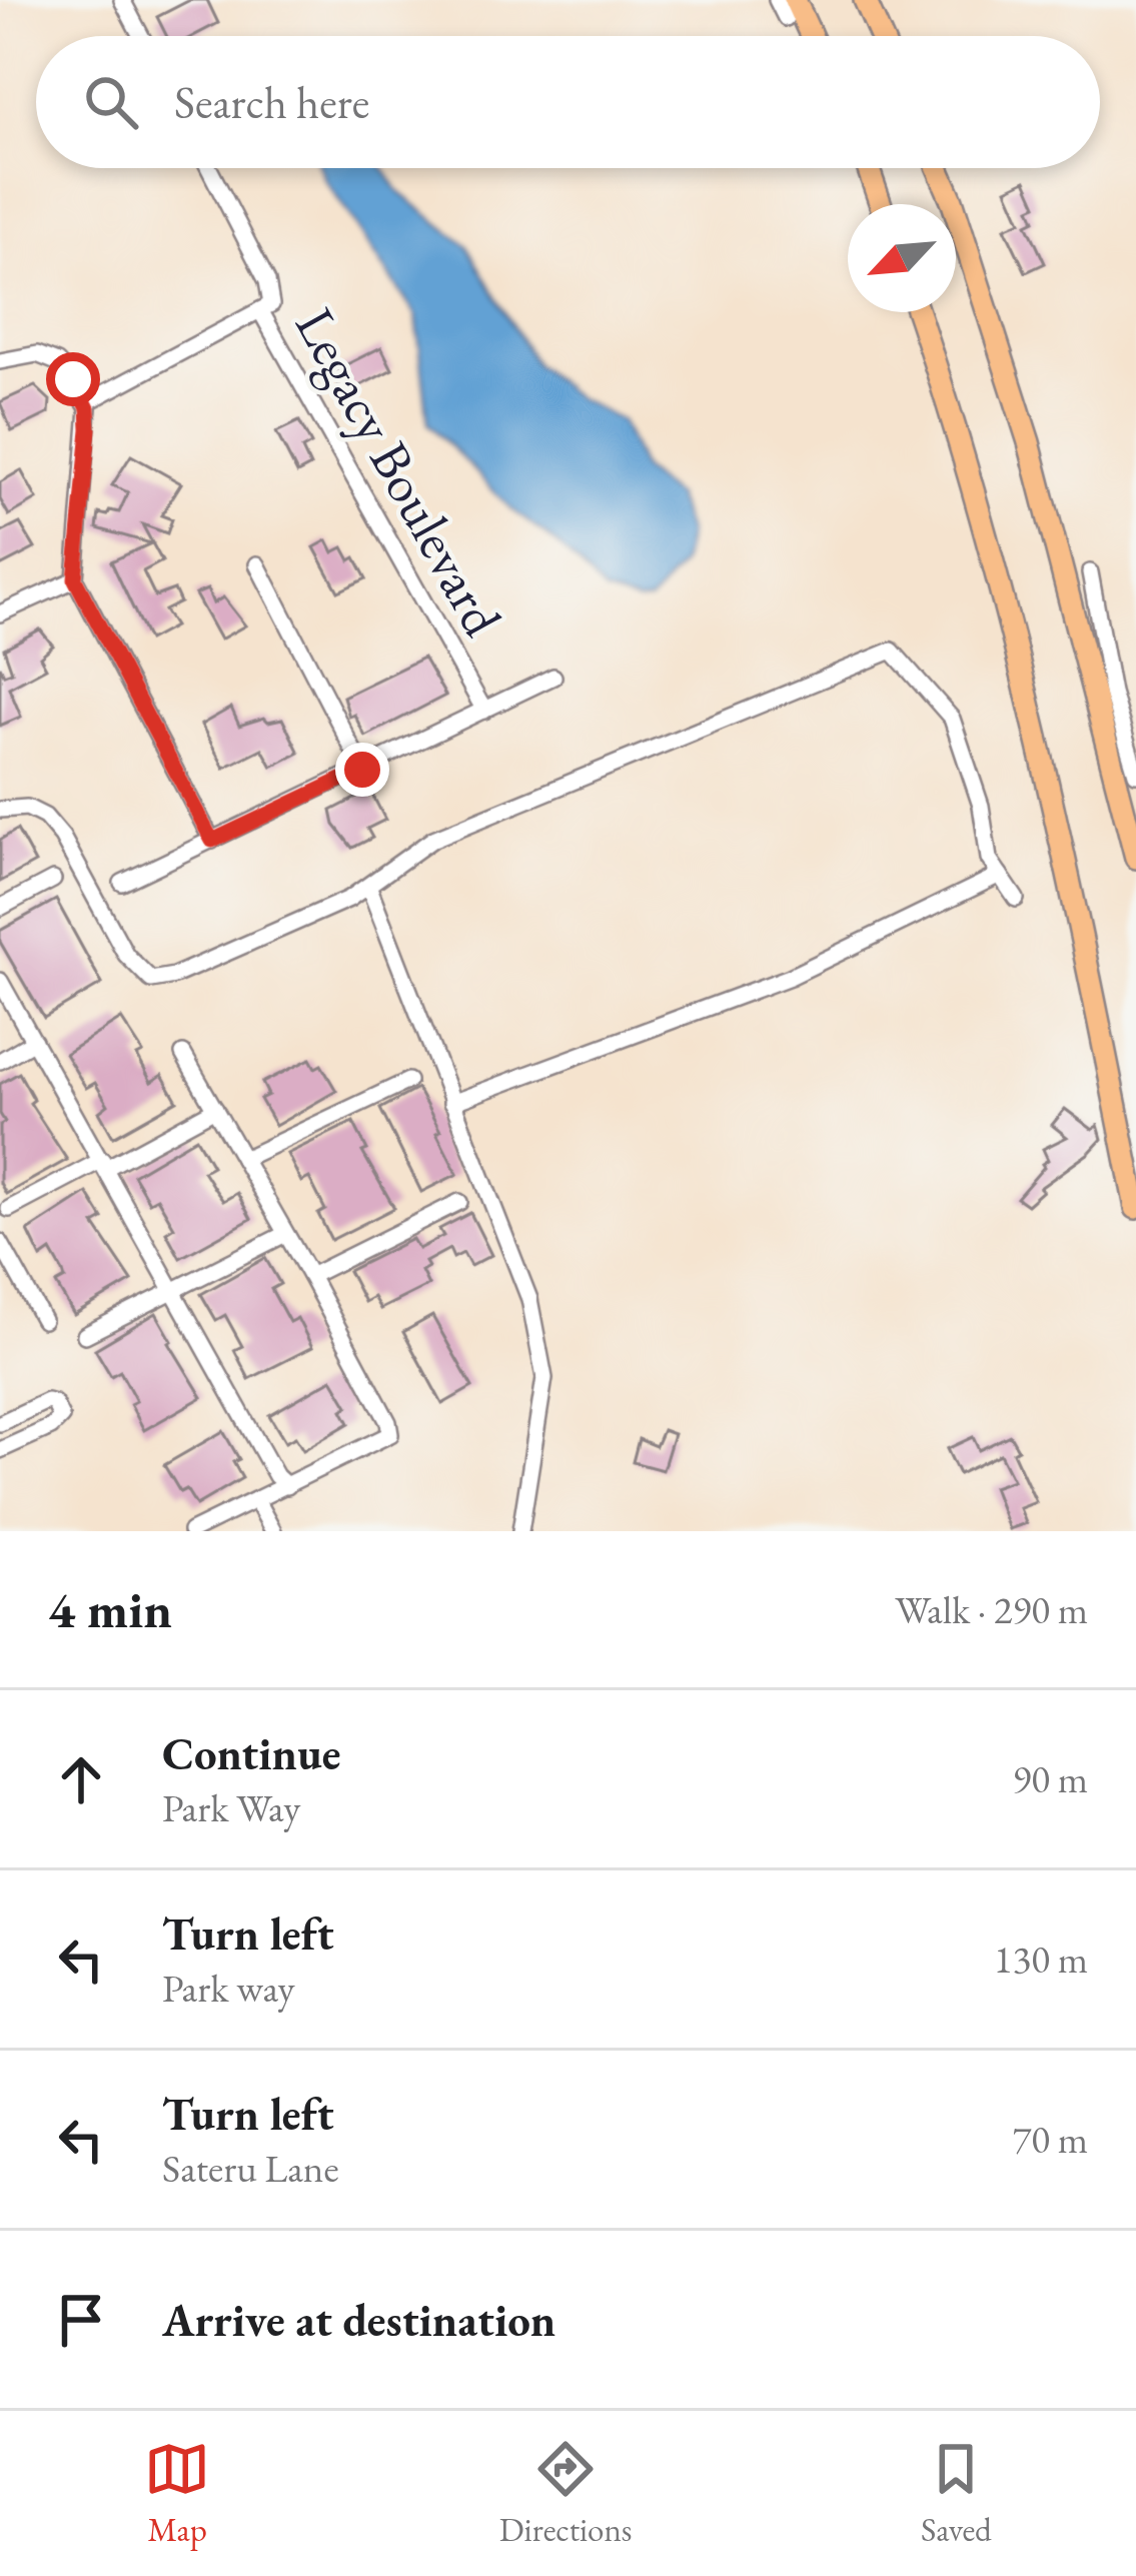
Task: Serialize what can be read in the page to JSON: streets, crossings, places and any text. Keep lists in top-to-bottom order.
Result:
{
  "streets": {
    "street": ["Legacy Boulevard"]
  },
  "north": "bottom left",
  "page": {
    "search": "Search here",
    "heading": ["4 min", "Walk · 290 m"],
    "list": [
      ["Continue", "Park Way", "90 m"],
      ["Turn left", "Park way", "130 m"],
      ["Turn left", "Sateru Lane", "70 m"],
      "Arrive at destination"
    ],
    "nav": ["Map", "Directions", "Saved"]
  }
}
